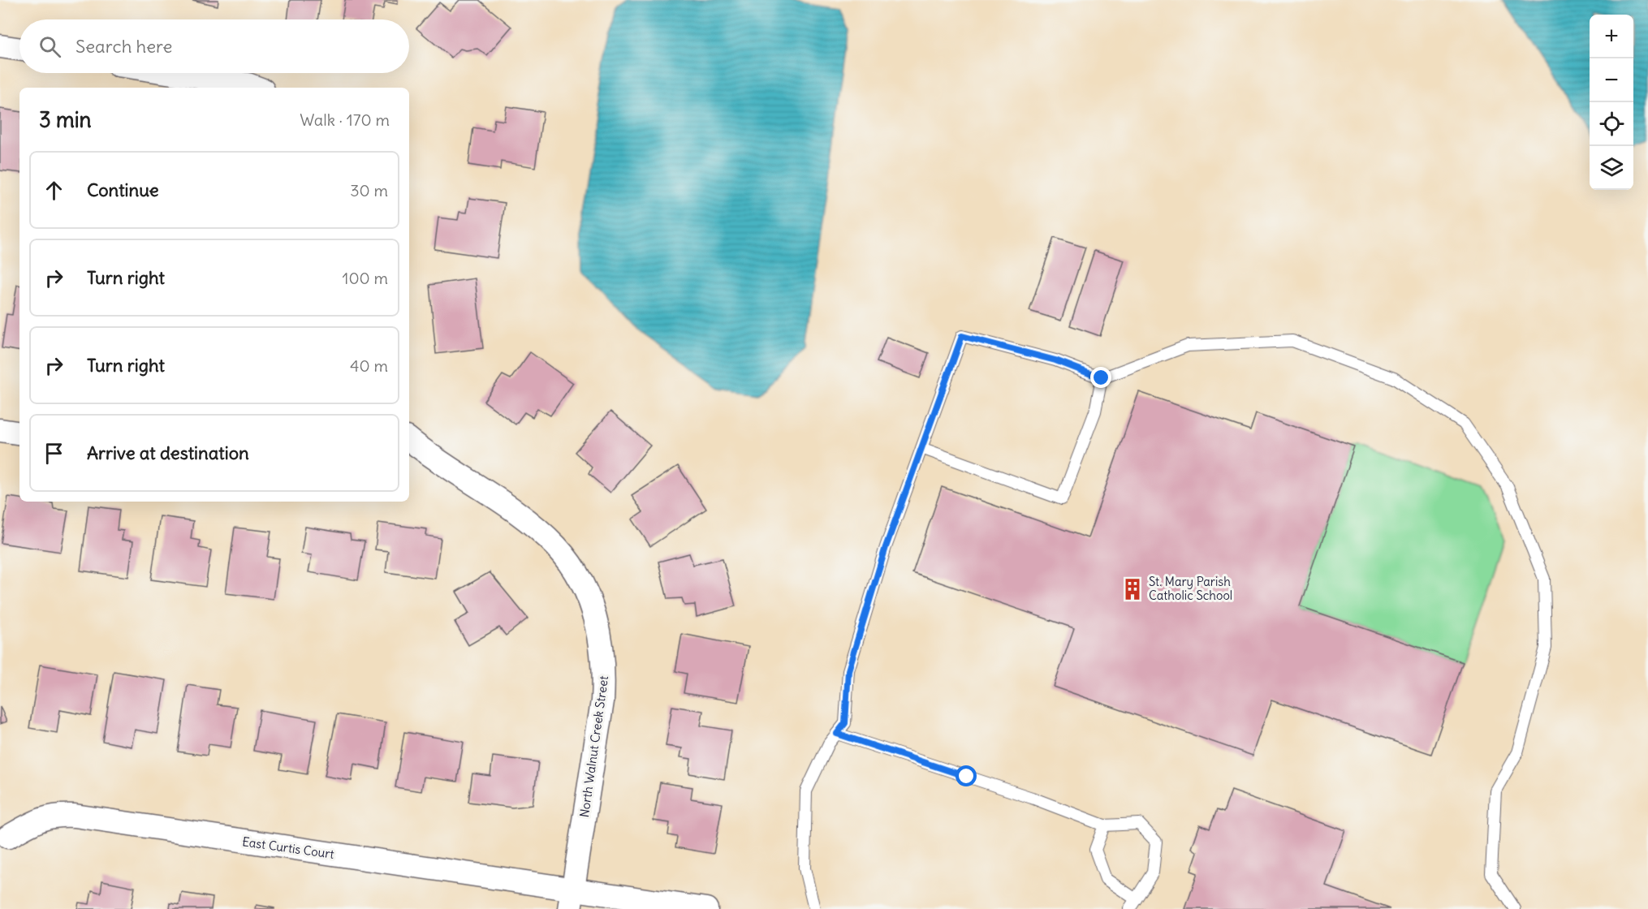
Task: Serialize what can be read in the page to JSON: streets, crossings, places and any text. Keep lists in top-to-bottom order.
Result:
{
  "streets": {
    "street": ["North Walnut Creek Street", "East Curtis Court"]
  },
  "crossings": [
    ["North Walnut Creek Street", "East Curtis Court"]
  ],
  "places": {
    "building": ["St. Mary Parish Catholic School"]
  },
  "page": {
    "map_buttons": ["+", "−"],
    "search": "Search here",
    "heading": ["3 min", "Walk · 170 m"],
    "list": [
      ["Continue", "30 m"],
      ["Turn right", "100 m"],
      ["Turn right", "40 m"],
      "Arrive at destination"
    ]
  }
}
